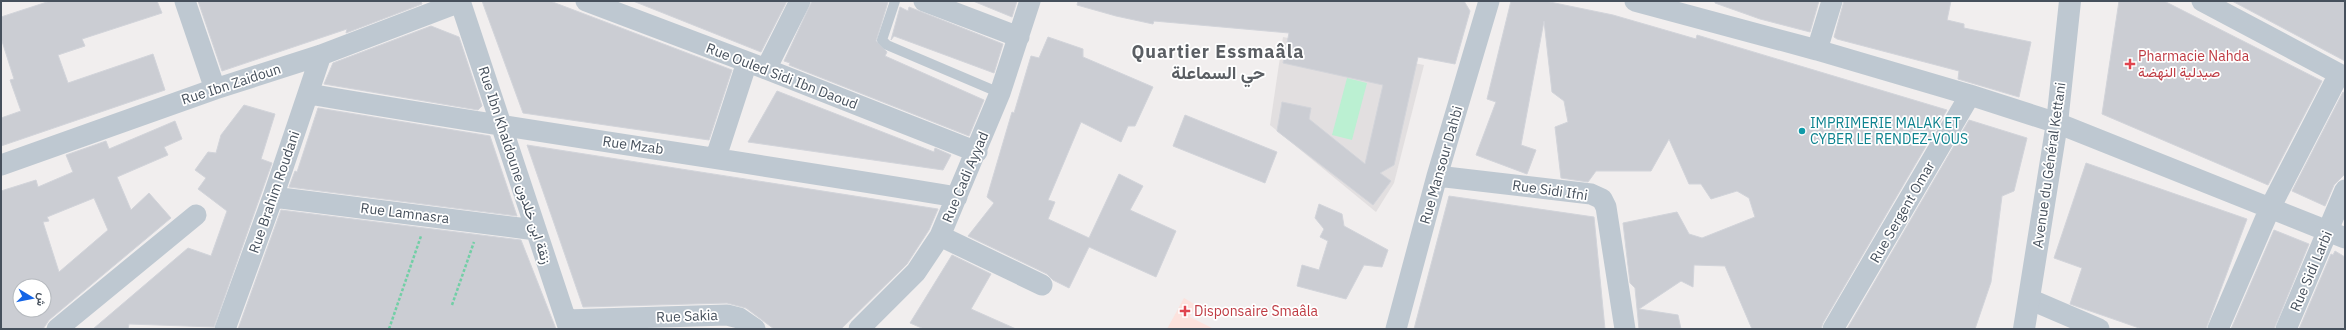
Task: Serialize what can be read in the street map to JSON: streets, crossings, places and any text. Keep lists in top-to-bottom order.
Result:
{
  "streets": {
    "street": [
      "Rue Ouled Sidi Ibn Daoud",
      "Rue Ibn Zaidoun",
      "Rue Mzab",
      "Rue Ibn Khaldoune زنقة ابن خلدون",
      "Rue Mansour Dahbi",
      "Avenue du Général Kettani",
      "Rue Cadi Ayyad",
      "Rue Sidi Ifni",
      "Rue Brahim Roudani",
      "Rue Sergent Omar",
      "Rue Lamnasra",
      "Rue Sidi Larbi",
      "Rue Sakia"
    ]
  },
  "crossings": [
    ["Rue Ouled Sidi Ibn Daoud", "Rue Cadi Ayyad"],
    ["Rue Ibn Zaidoun", "Rue Ibn Khaldoune زنقة ابن خلدون"],
    ["Rue Ibn Zaidoun", "Rue Brahim Roudani"],
    ["Rue Mzab", "Rue Ibn Khaldoune زنقة ابن خلدون"],
    ["Rue Mzab", "Rue Cadi Ayyad"],
    ["Rue Mzab", "Rue Brahim Roudani"],
    ["Rue Ibn Khaldoune زنقة ابن خلدون", "Rue Lamnasra"],
    ["Rue Ibn Khaldoune زنقة ابن خلدون", "Rue Sakia"],
    ["Rue Mansour Dahbi", "Rue Sidi Ifni"],
    ["Rue Brahim Roudani", "Rue Lamnasra"]
  ],
  "districts": ["Quartier Essmaâla حي السماعلة"],
  "places": {
    "health": ["Pharmacie Nahda صيدلية النهضة", "Disponsaire Smaâla"],
    "other": ["IMPRIMERIE MALAK ET CYBER LE RENDEZ-VOUS"]
  },
  "north": "right"
}
